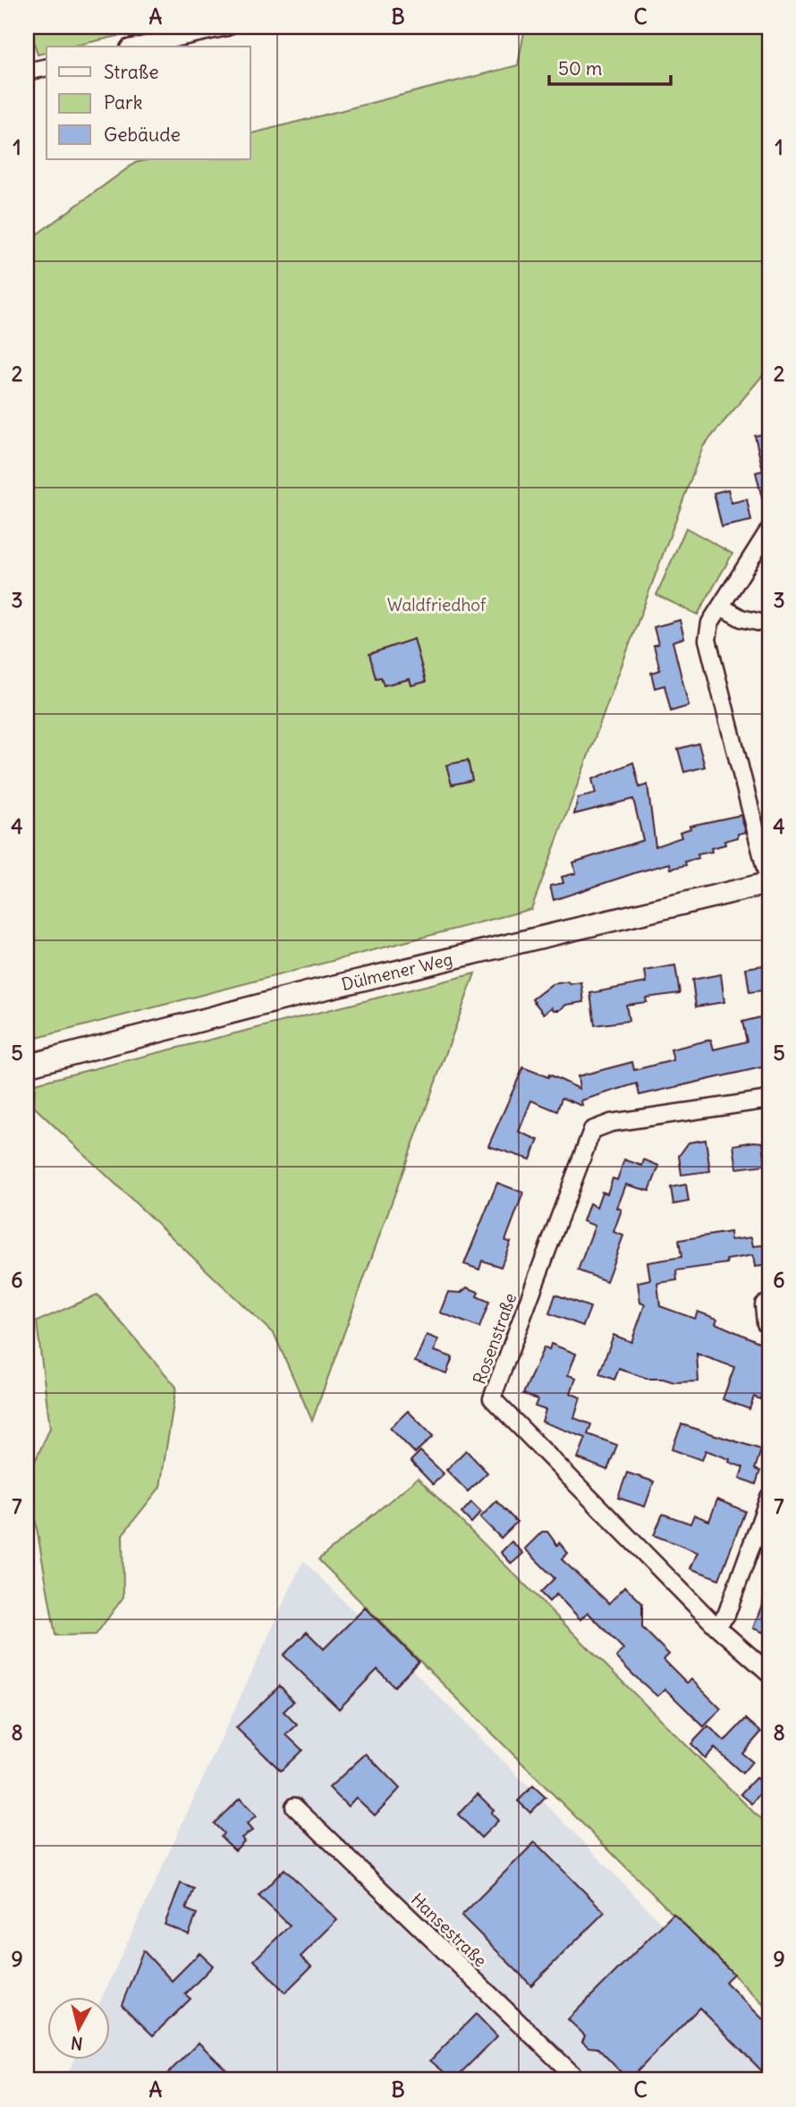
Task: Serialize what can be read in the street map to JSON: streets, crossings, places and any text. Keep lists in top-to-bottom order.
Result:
{
  "streets": {
    "street": ["Dülmener Weg", "Rosenstraße", "Hansestraße"]
  },
  "parks": ["Waldfriedhof"],
  "legend": ["Straße", "Park", "Gebäude"],
  "scale_bar": "50 m",
  "north": "bottom",
  "grid": {
    "columns": ["A", "B", "C"],
    "rows": [
      "1",
      "2",
      "3",
      "4",
      "5",
      "6",
      "7",
      "8",
      "9"
    ]
  }
}
